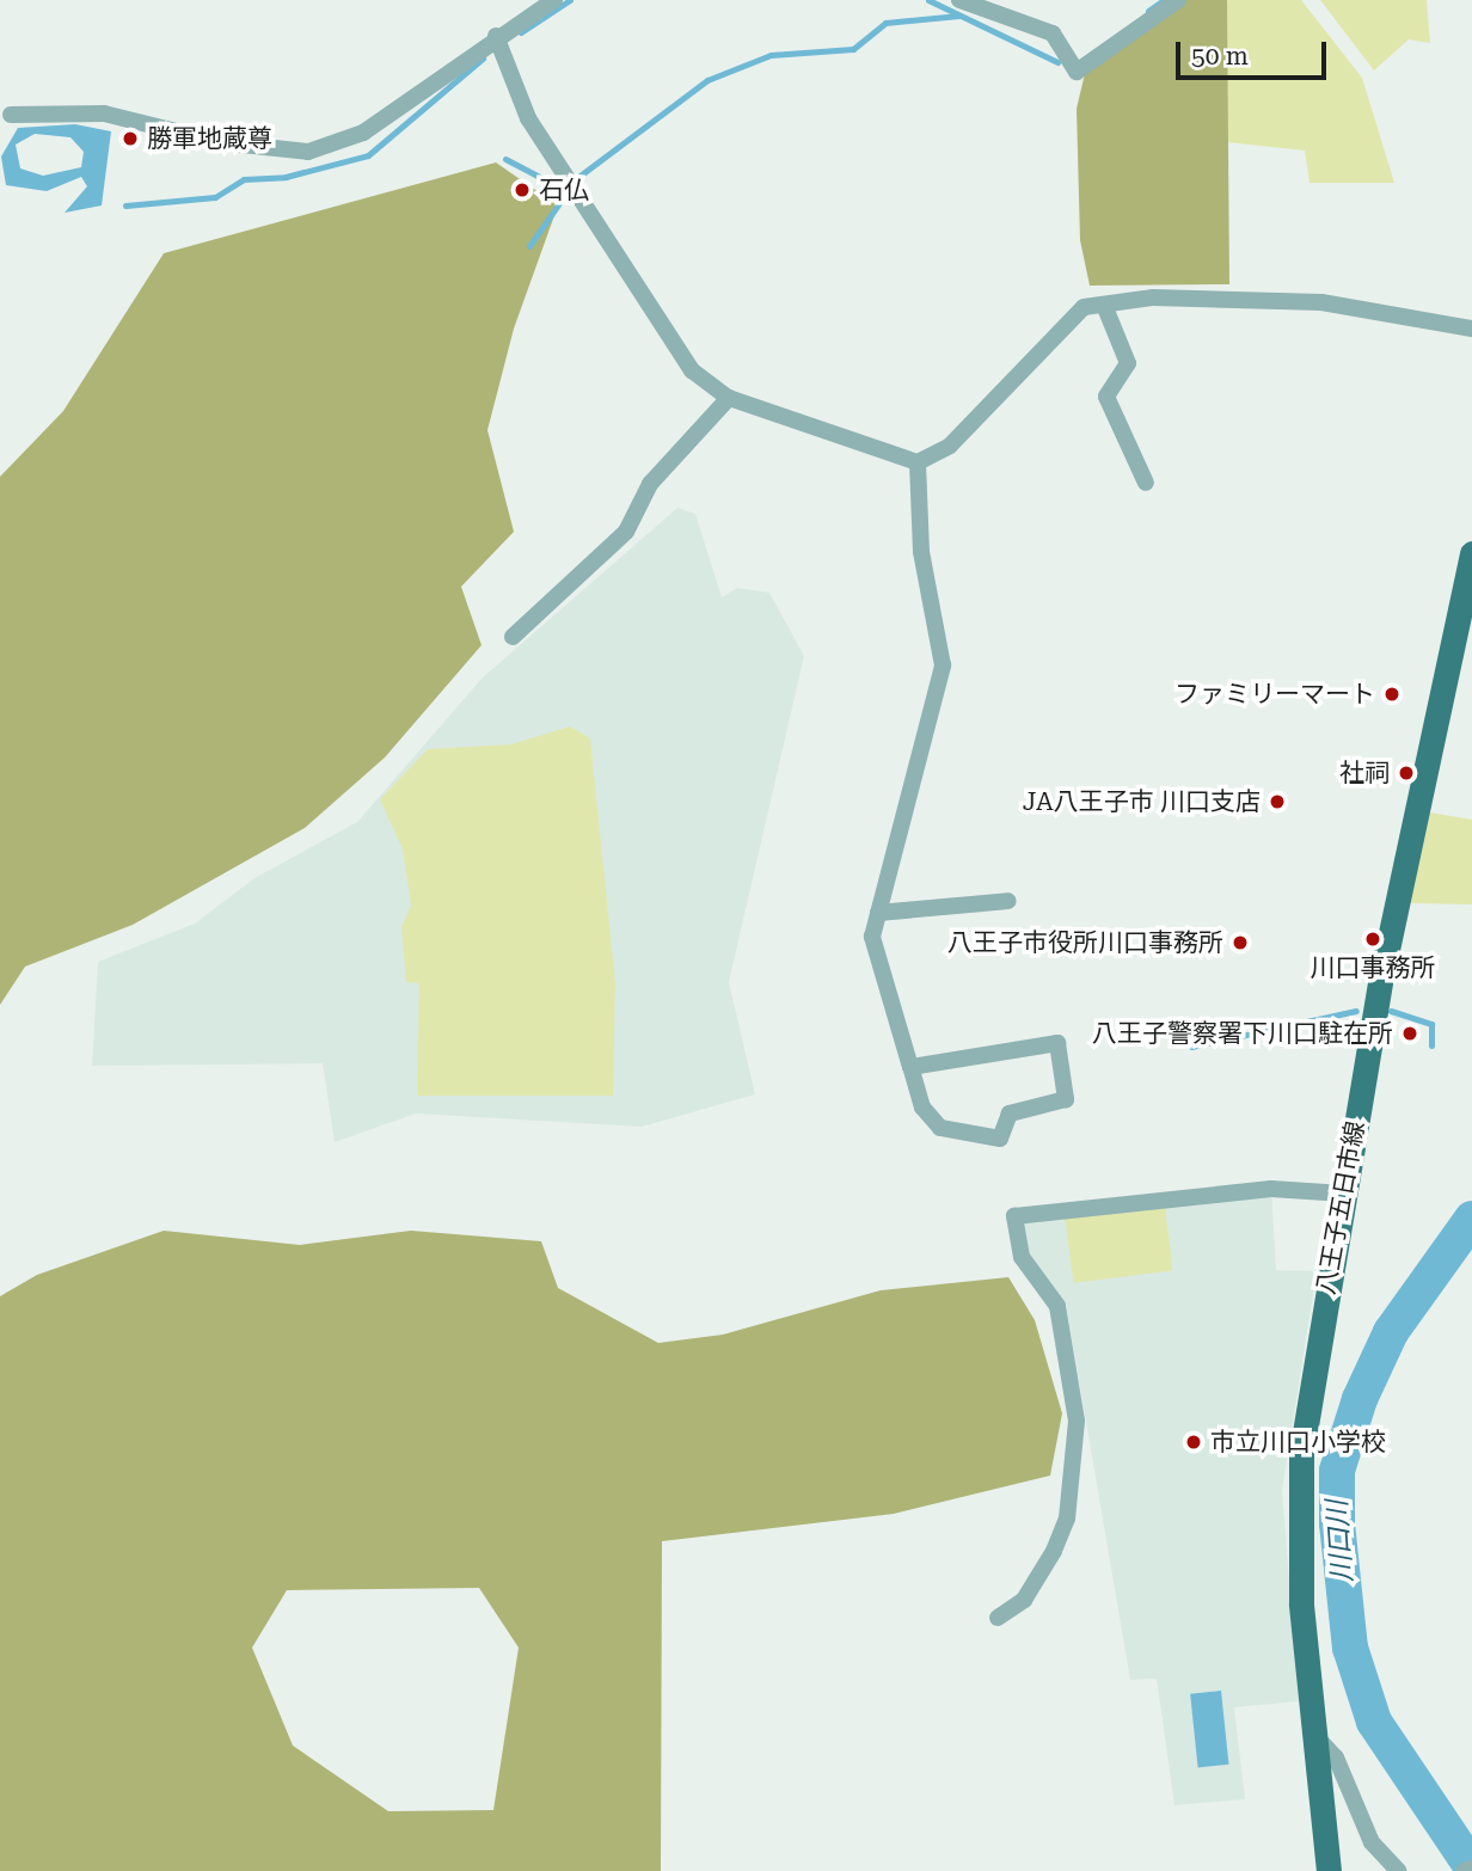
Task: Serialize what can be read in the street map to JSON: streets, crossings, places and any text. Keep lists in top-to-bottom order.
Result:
{
  "streets": {
    "main road": ["八王子五日市線"]
  },
  "water": ["川口川"],
  "places": [
    "勝軍地蔵尊",
    "石仏",
    "ファミリーマート",
    "社祠",
    "JA八王子市 川口支店",
    "川口事務所",
    "八王子市役所川口事務所",
    "八王子警察署下川口駐在所",
    "市立川口小学校"
  ],
  "scale_bar": "50 m"
}
